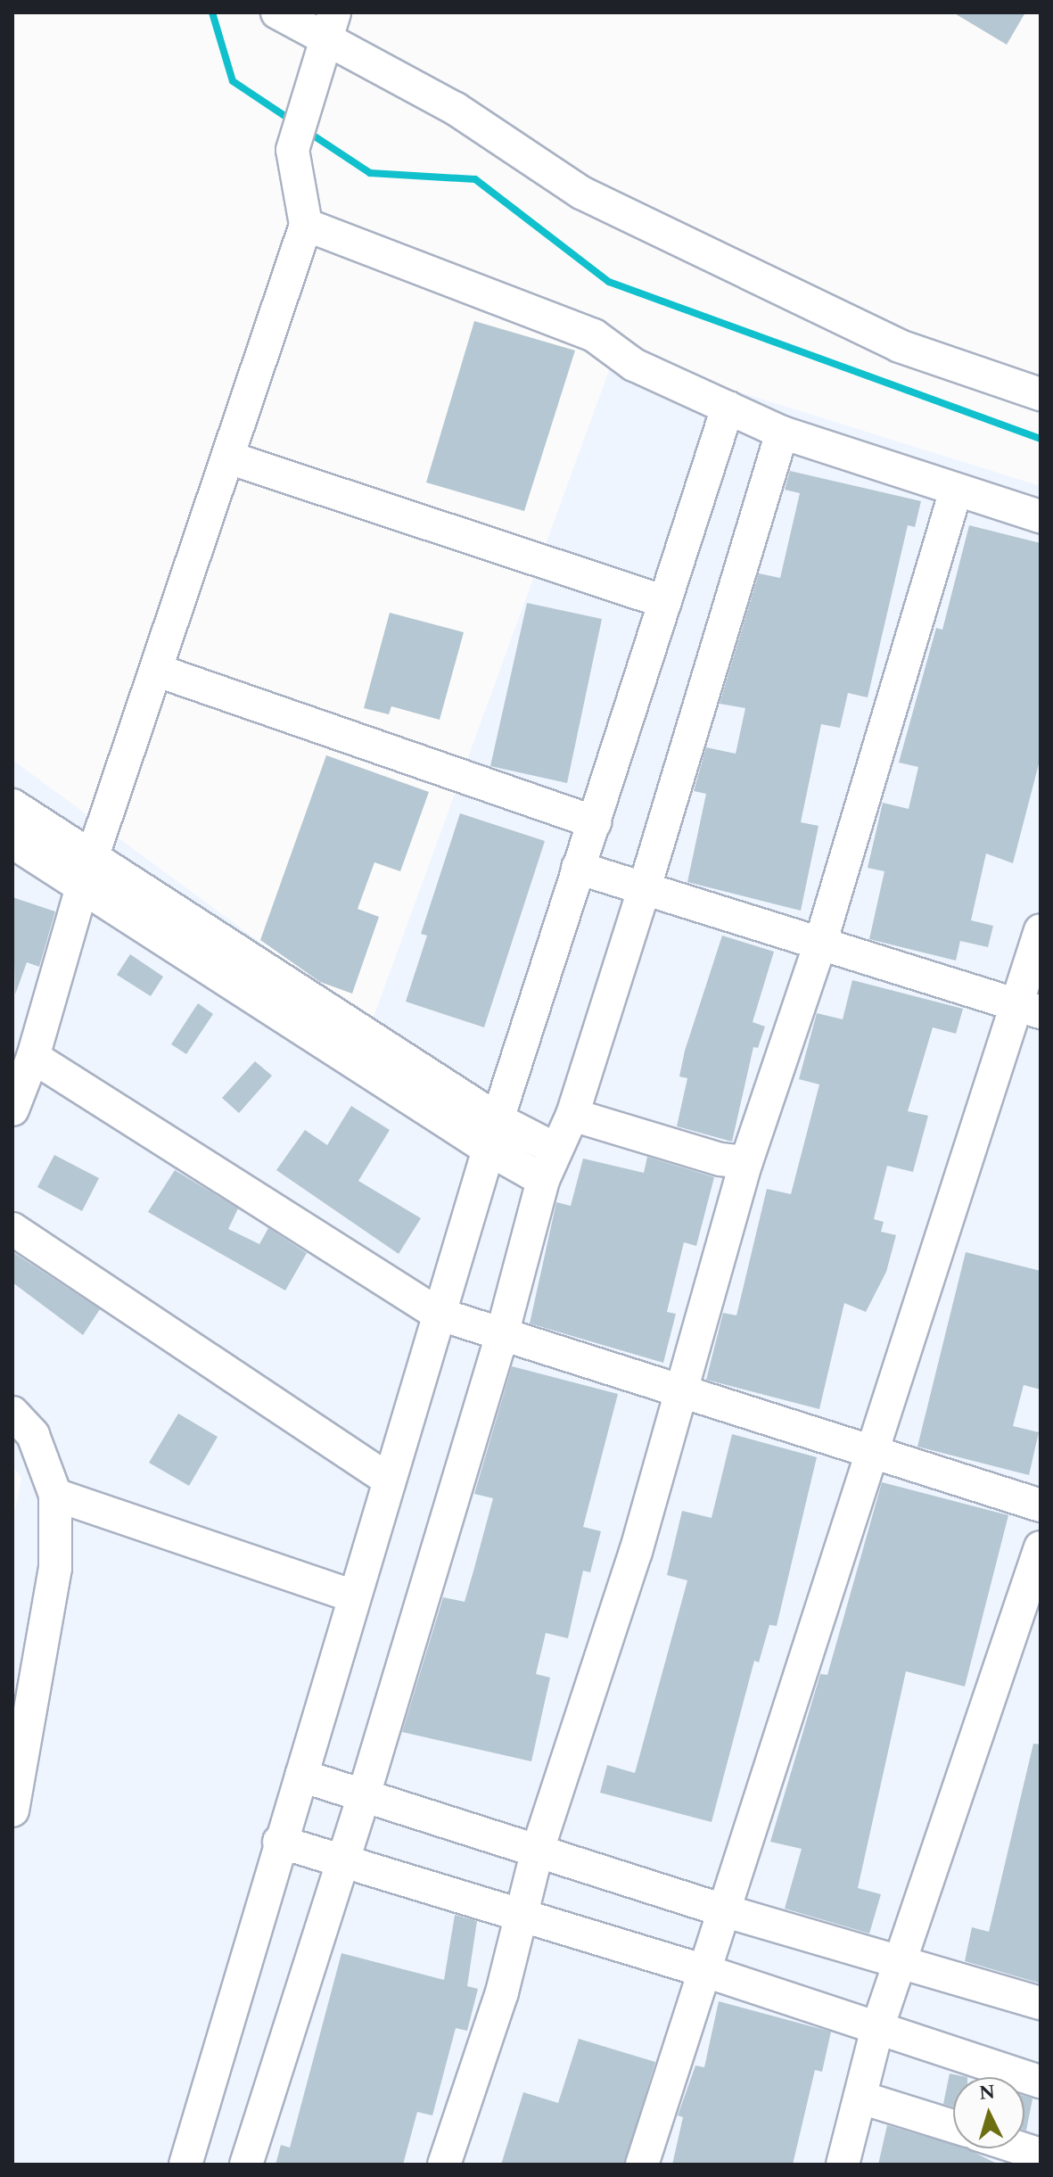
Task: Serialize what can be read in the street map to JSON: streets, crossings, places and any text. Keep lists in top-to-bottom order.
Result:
{
  "north": "top"
}
